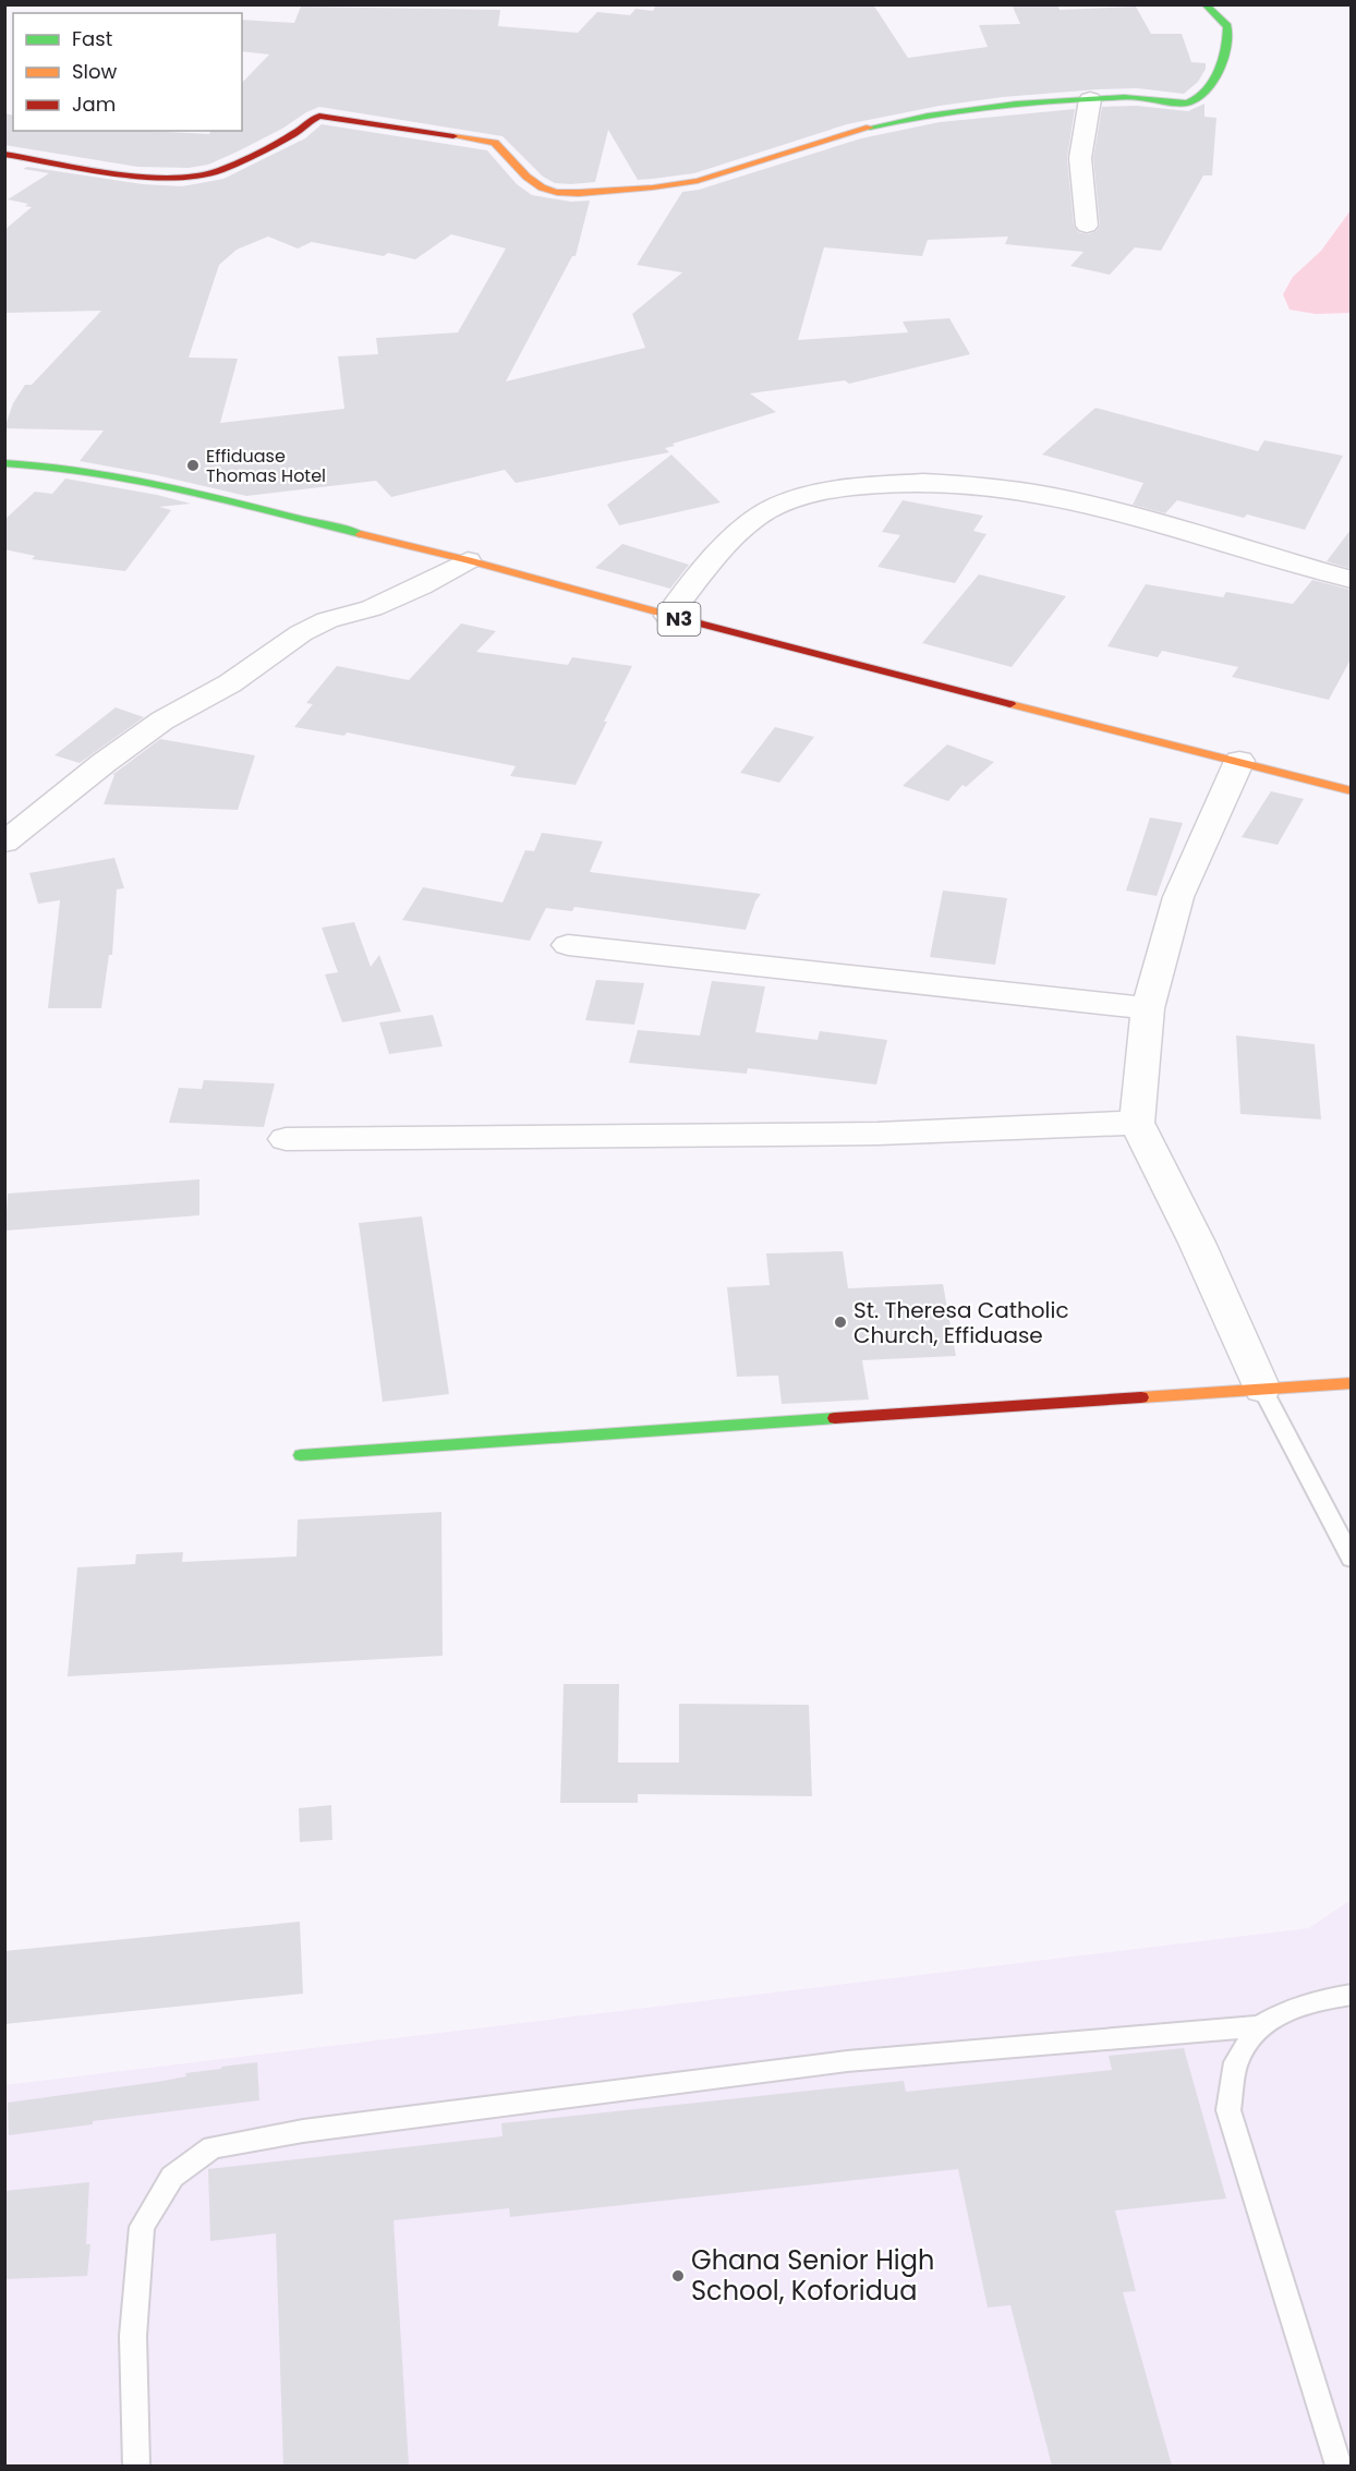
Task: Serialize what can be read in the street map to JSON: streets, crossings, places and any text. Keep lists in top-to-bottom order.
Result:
{
  "streets": {
    "street": ["N3"]
  },
  "places": ["Effiduase Thomas Hotel", "St. Theresa Catholic Church, Effiduase", "Ghana Senior High School, Koforidua"],
  "legend": ["Fast", "Slow", "Jam"]
}
